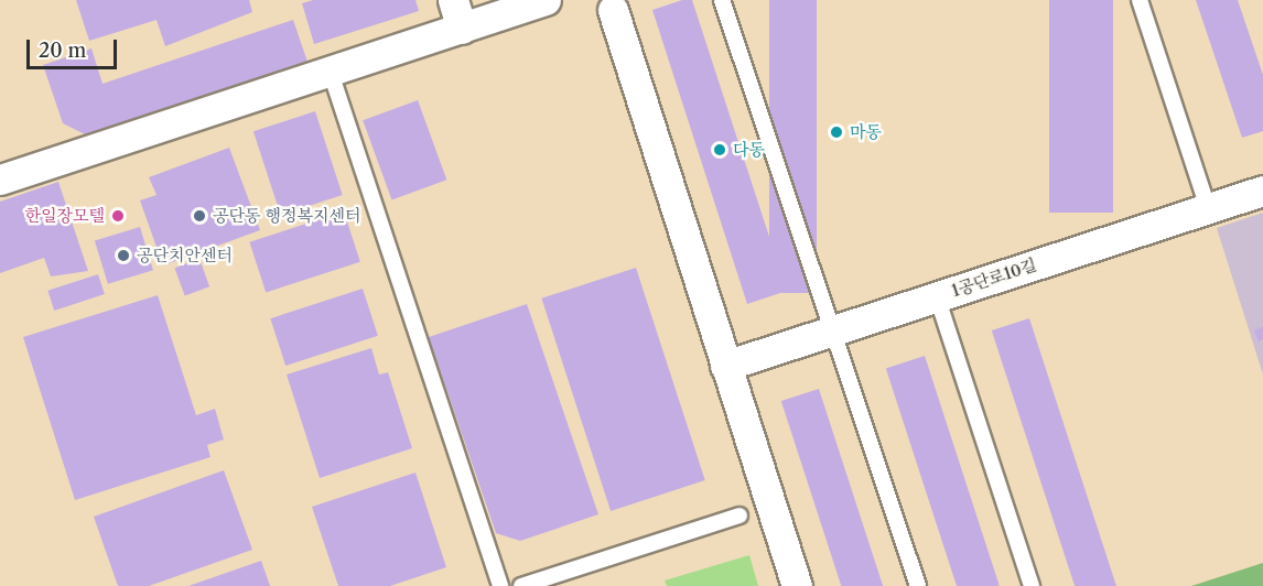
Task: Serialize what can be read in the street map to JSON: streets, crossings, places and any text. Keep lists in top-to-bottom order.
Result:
{
  "streets": {
    "street": ["1공단로10길"]
  },
  "places": [
    "마동",
    "다동",
    "한일장모텔",
    "공단동 행정복지센터",
    "공단치안센터"
  ],
  "scale_bar": "20 m"
}
